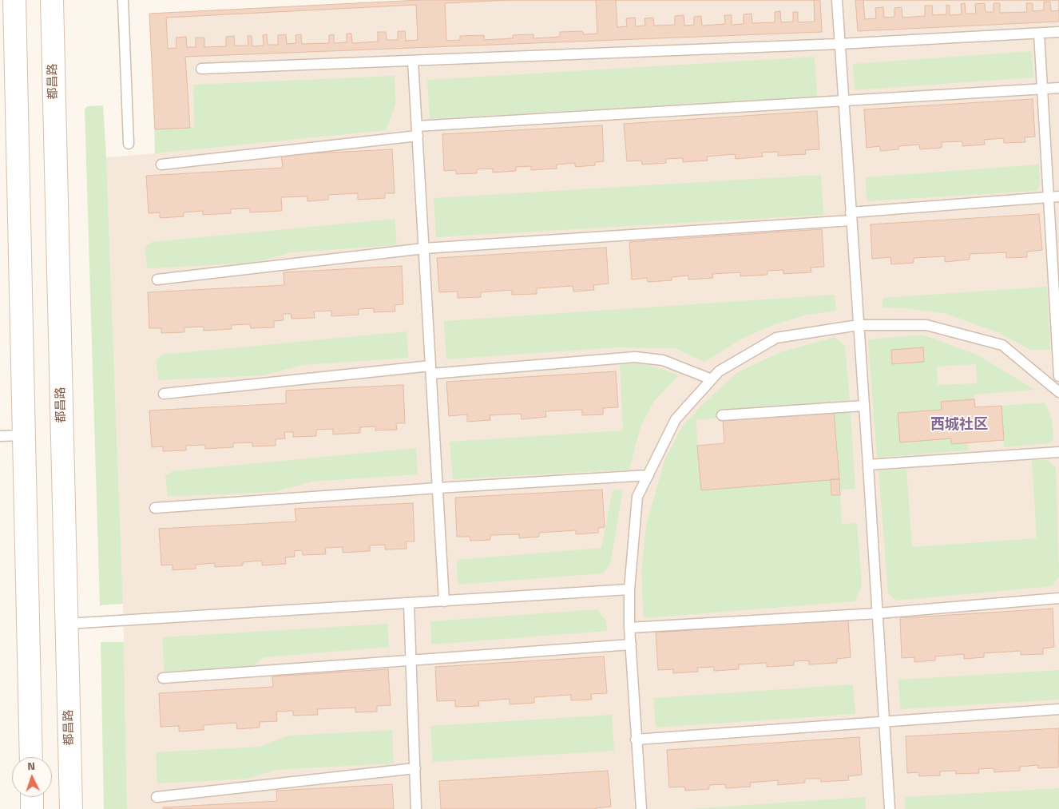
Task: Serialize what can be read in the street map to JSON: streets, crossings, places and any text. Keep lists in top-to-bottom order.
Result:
{
  "streets": {
    "main road": ["都昌路"]
  },
  "districts": ["西城社区"],
  "north": "top"
}
